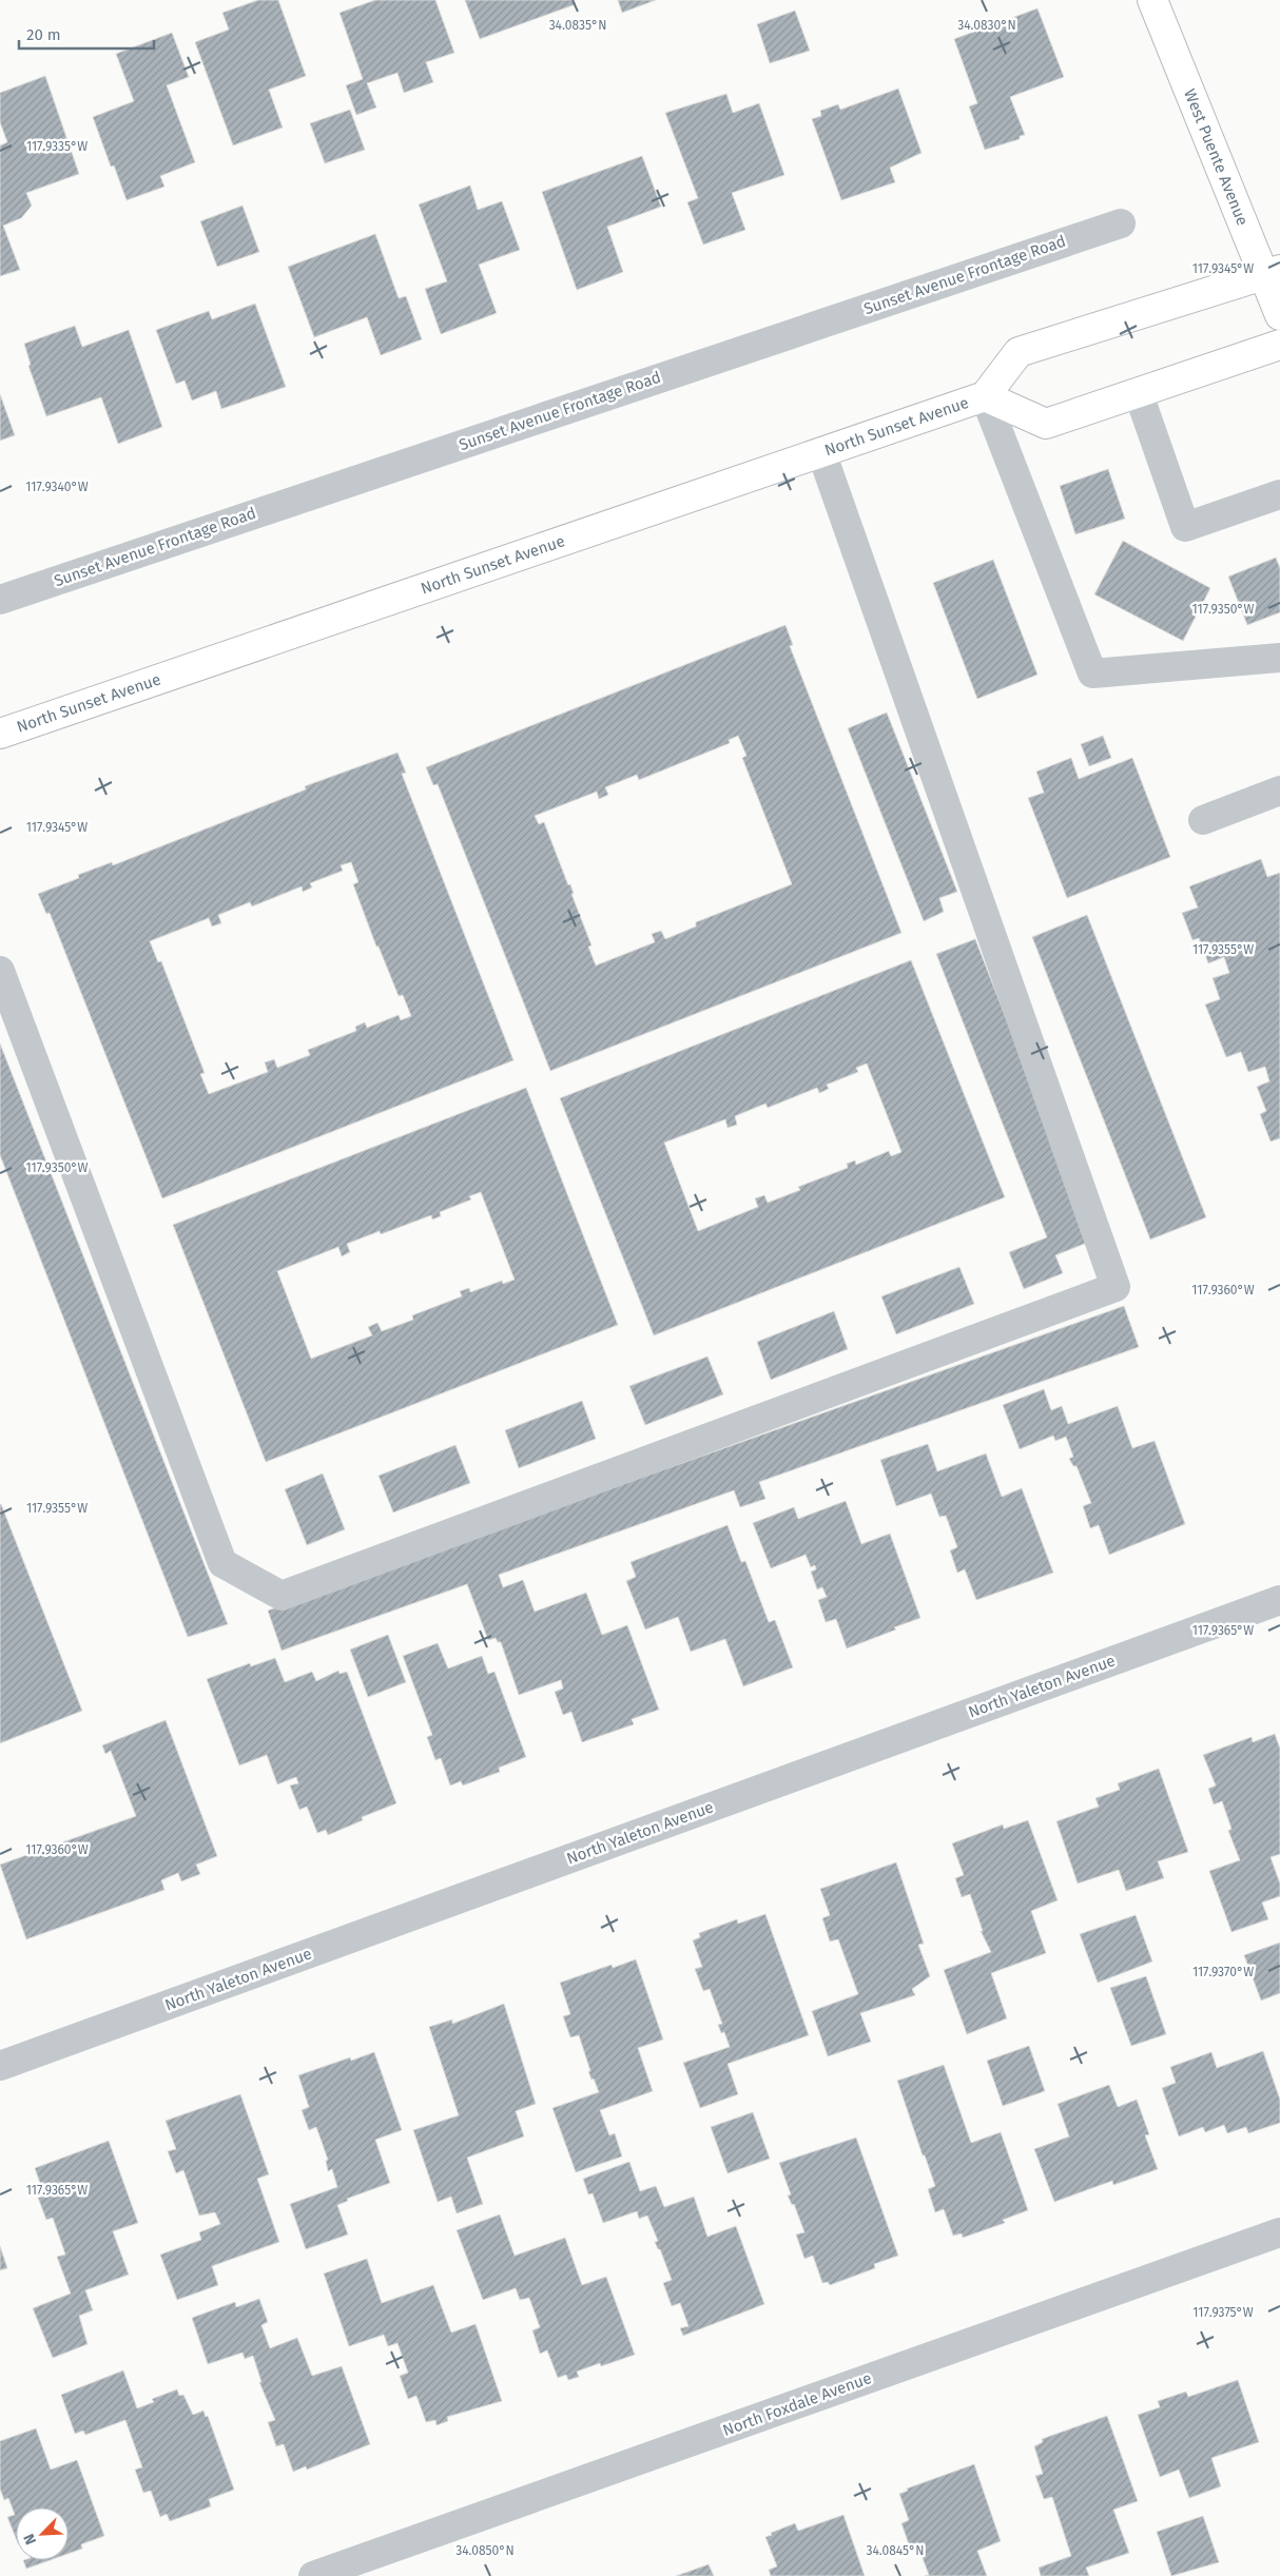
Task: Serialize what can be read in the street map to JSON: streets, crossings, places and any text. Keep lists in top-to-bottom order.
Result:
{
  "streets": {
    "main road": ["West Puente Avenue", "North Sunset Avenue"],
    "street": ["Sunset Avenue Frontage Road", "North Yaleton Avenue", "North Foxdale Avenue"]
  },
  "crossings": [
    ["West Puente Avenue", "North Sunset Avenue"]
  ],
  "scale_bar": "20 m",
  "north": "bottom left",
  "coordinates": [
    "34.0830°N",
    "34.0835°N",
    "117.9335°W",
    "117.9345°W",
    "117.9340°W",
    "117.9350°W",
    "117.9355°W",
    "117.9360°W",
    "117.9365°W",
    "117.9370°W",
    "117.9375°W",
    "34.0850°N",
    "34.0845°N"
  ]
}
